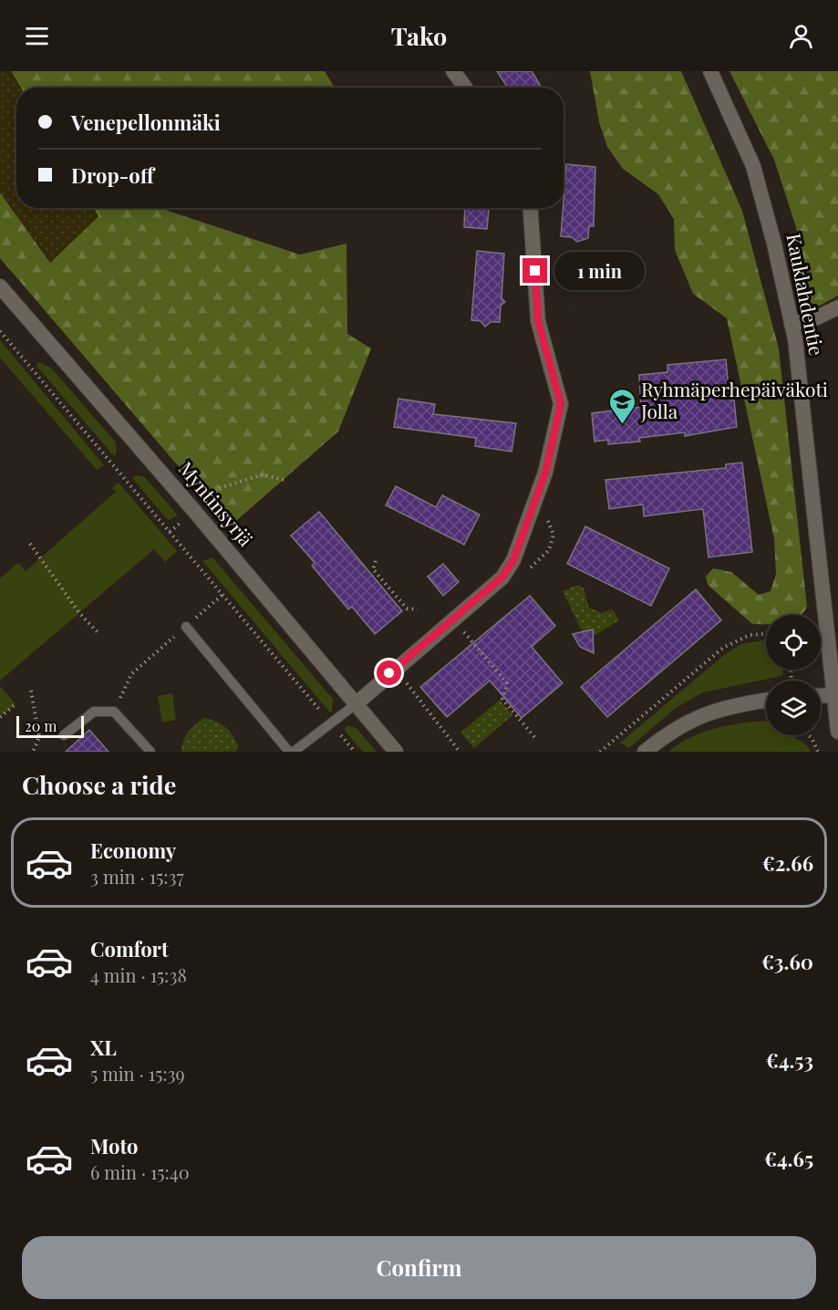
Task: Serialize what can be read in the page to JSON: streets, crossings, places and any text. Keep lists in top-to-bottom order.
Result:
{
  "streets": {
    "street": ["Kauklahdentie", "Myntinsyrjä"]
  },
  "places": {
    "school or university": ["Ryhmäperhepäiväkoti Jolla"]
  },
  "scale_bar": "20 m",
  "page": {
    "header": "Tako",
    "banner": ["Venepellonmäki", "Drop-off"],
    "bubble": "1 min",
    "scale": "20 m",
    "heading": "Choose a ride",
    "list": [
      {
        "name": "Economy",
        "note": "3 min · 15:37",
        "value": "€2.66"
      },
      {
        "name": "Comfort",
        "note": "4 min · 15:38",
        "value": "€3.60"
      },
      {
        "name": "XL",
        "note": "5 min · 15:39",
        "value": "€4.53"
      },
      {
        "name": "Moto",
        "note": "6 min · 15:40",
        "value": "€4.65"
      }
    ],
    "buttons": "Confirm"
  }
}
